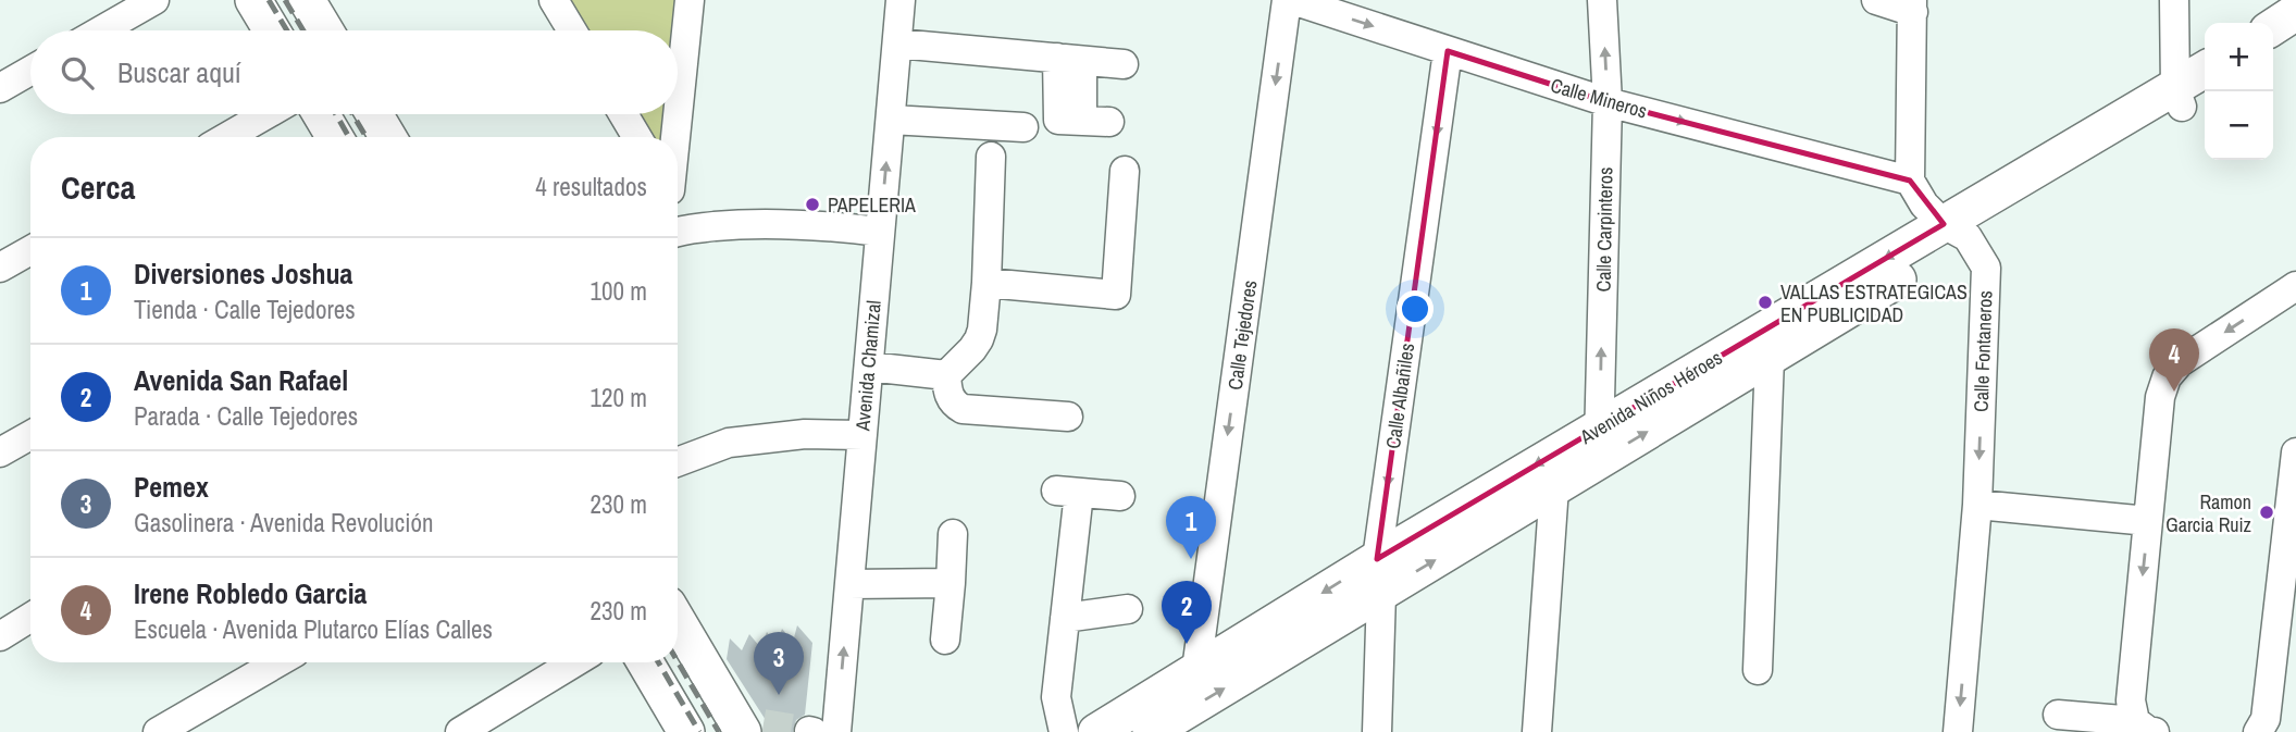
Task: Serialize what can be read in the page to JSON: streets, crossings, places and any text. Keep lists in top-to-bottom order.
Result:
{
  "streets": {
    "main road": ["Avenida Niños Héroes"],
    "street": [
      "Calle Mineros",
      "Calle Carpinteros",
      "Calle Tejedores",
      "Calle Fontaneros",
      "Avenida Chamizal",
      "Calle Albañiles"
    ]
  },
  "crossings": [
    ["Calle Mineros", "Calle Carpinteros"],
    ["Calle Mineros", "Calle Tejedores"],
    ["Calle Mineros", "Calle Fontaneros"],
    ["Calle Mineros", "Calle Albañiles"],
    ["Calle Carpinteros", "Avenida Niños Héroes"],
    ["Calle Tejedores", "Avenida Niños Héroes"],
    ["Calle Fontaneros", "Avenida Niños Héroes"],
    ["Calle Albañiles", "Avenida Niños Héroes"]
  ],
  "one_way": [
    "Calle Mineros",
    "Calle Carpinteros",
    "Calle Tejedores",
    "Calle Albañiles"
  ],
  "places": ["PAPELERIA", "VALLAS ESTRATEGICAS EN PUBLICIDAD", "Ramon Garcia Ruiz"],
  "page": {
    "map_buttons": ["+", "−"],
    "search": "Buscar aquí",
    "heading": ["Cerca", "4 resultados"],
    "list": [
      {
        "mark": "1",
        "name": "Diversiones Joshua",
        "note": "Tienda · Calle Tejedores",
        "value": "100 m"
      },
      {
        "mark": "2",
        "name": "Avenida San Rafael",
        "note": "Parada · Calle Tejedores",
        "value": "120 m"
      },
      {
        "mark": "3",
        "name": "Pemex",
        "note": "Gasolinera · Avenida Revolución",
        "value": "230 m"
      },
      {
        "mark": "4",
        "name": "Irene Robledo Garcia",
        "note": "Escuela · Avenida Plutarco Elías Calles",
        "value": "230 m"
      }
    ],
    "pins": [
      "4",
      "1",
      "2",
      "3"
    ]
  }
}
